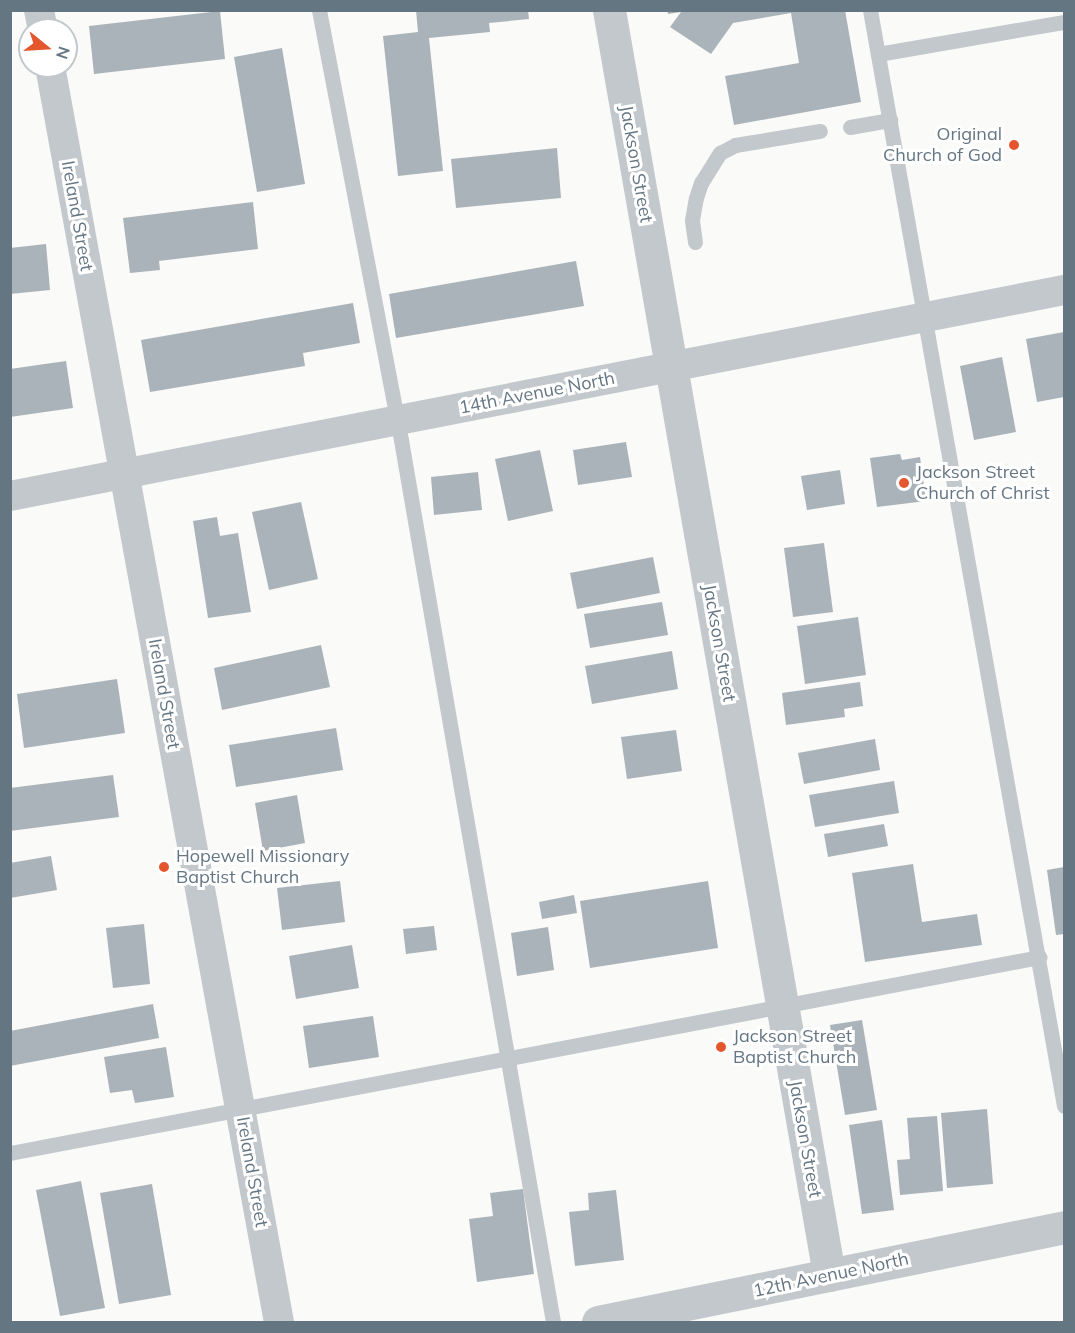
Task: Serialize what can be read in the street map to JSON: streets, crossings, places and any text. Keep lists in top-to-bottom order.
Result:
{
  "streets": {
    "street": [
      "Jackson Street",
      "Ireland Street",
      "14th Avenue North",
      "12th Avenue North"
    ]
  },
  "crossings": [
    ["Jackson Street", "14th Avenue North"],
    ["Jackson Street", "12th Avenue North"],
    ["Ireland Street", "14th Avenue North"]
  ],
  "places": [
    "Original Church of God",
    "Jackson Street Church of Christ",
    "Hopewell Missionary Baptist Church",
    "Jackson Street Baptist Church"
  ],
  "north": "right"
}
